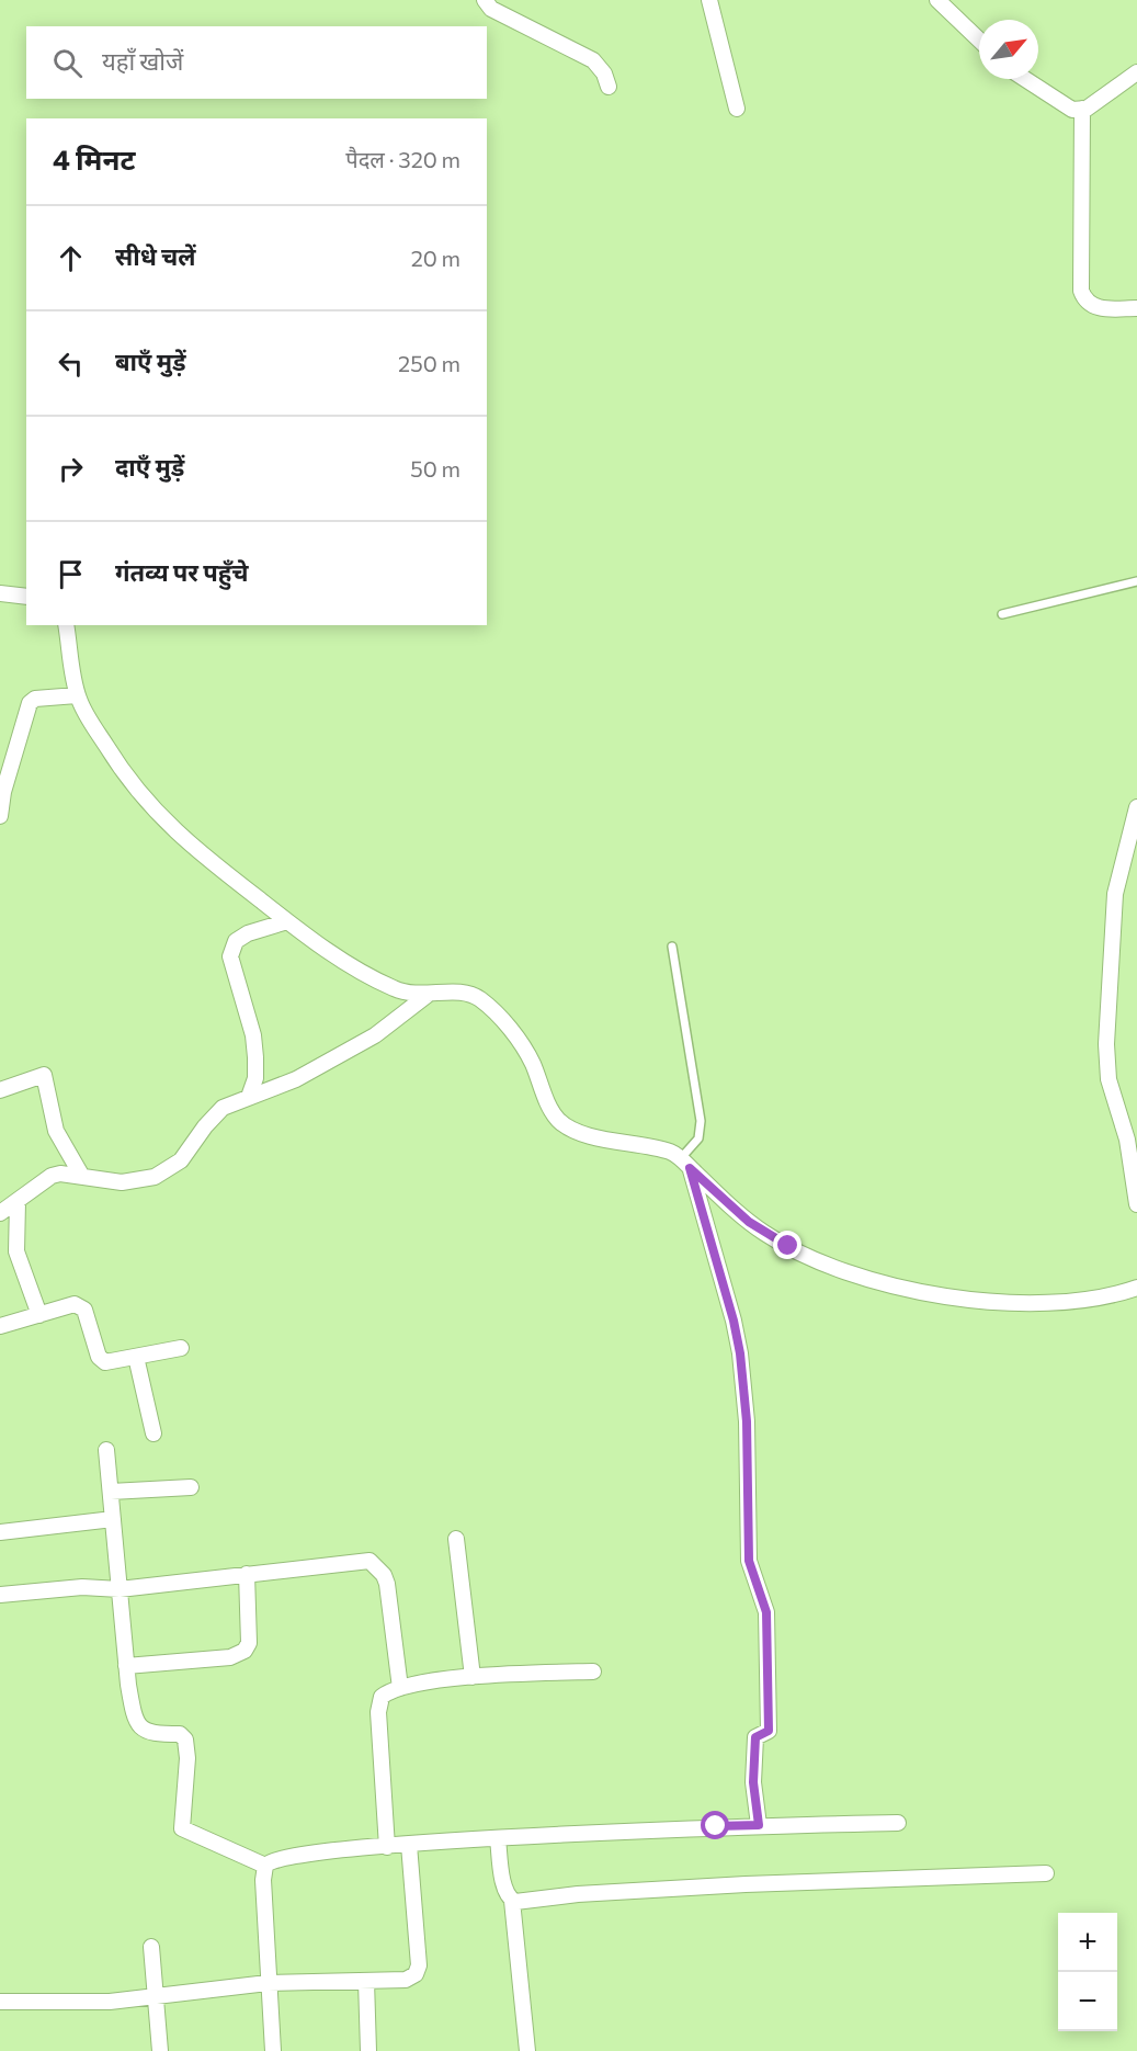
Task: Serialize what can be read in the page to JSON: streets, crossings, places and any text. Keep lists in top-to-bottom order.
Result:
{
  "north": "top right",
  "page": {
    "search": "यहाँ खोजें",
    "heading": ["4 मिनट", "पैदल · 320 m"],
    "list": [
      ["सीधे चलें", "20 m"],
      ["बाएँ मुड़ें", "250 m"],
      ["दाएँ मुड़ें", "50 m"],
      "गंतव्य पर पहुँचे"
    ],
    "map_buttons": ["+", "−"]
  }
}
